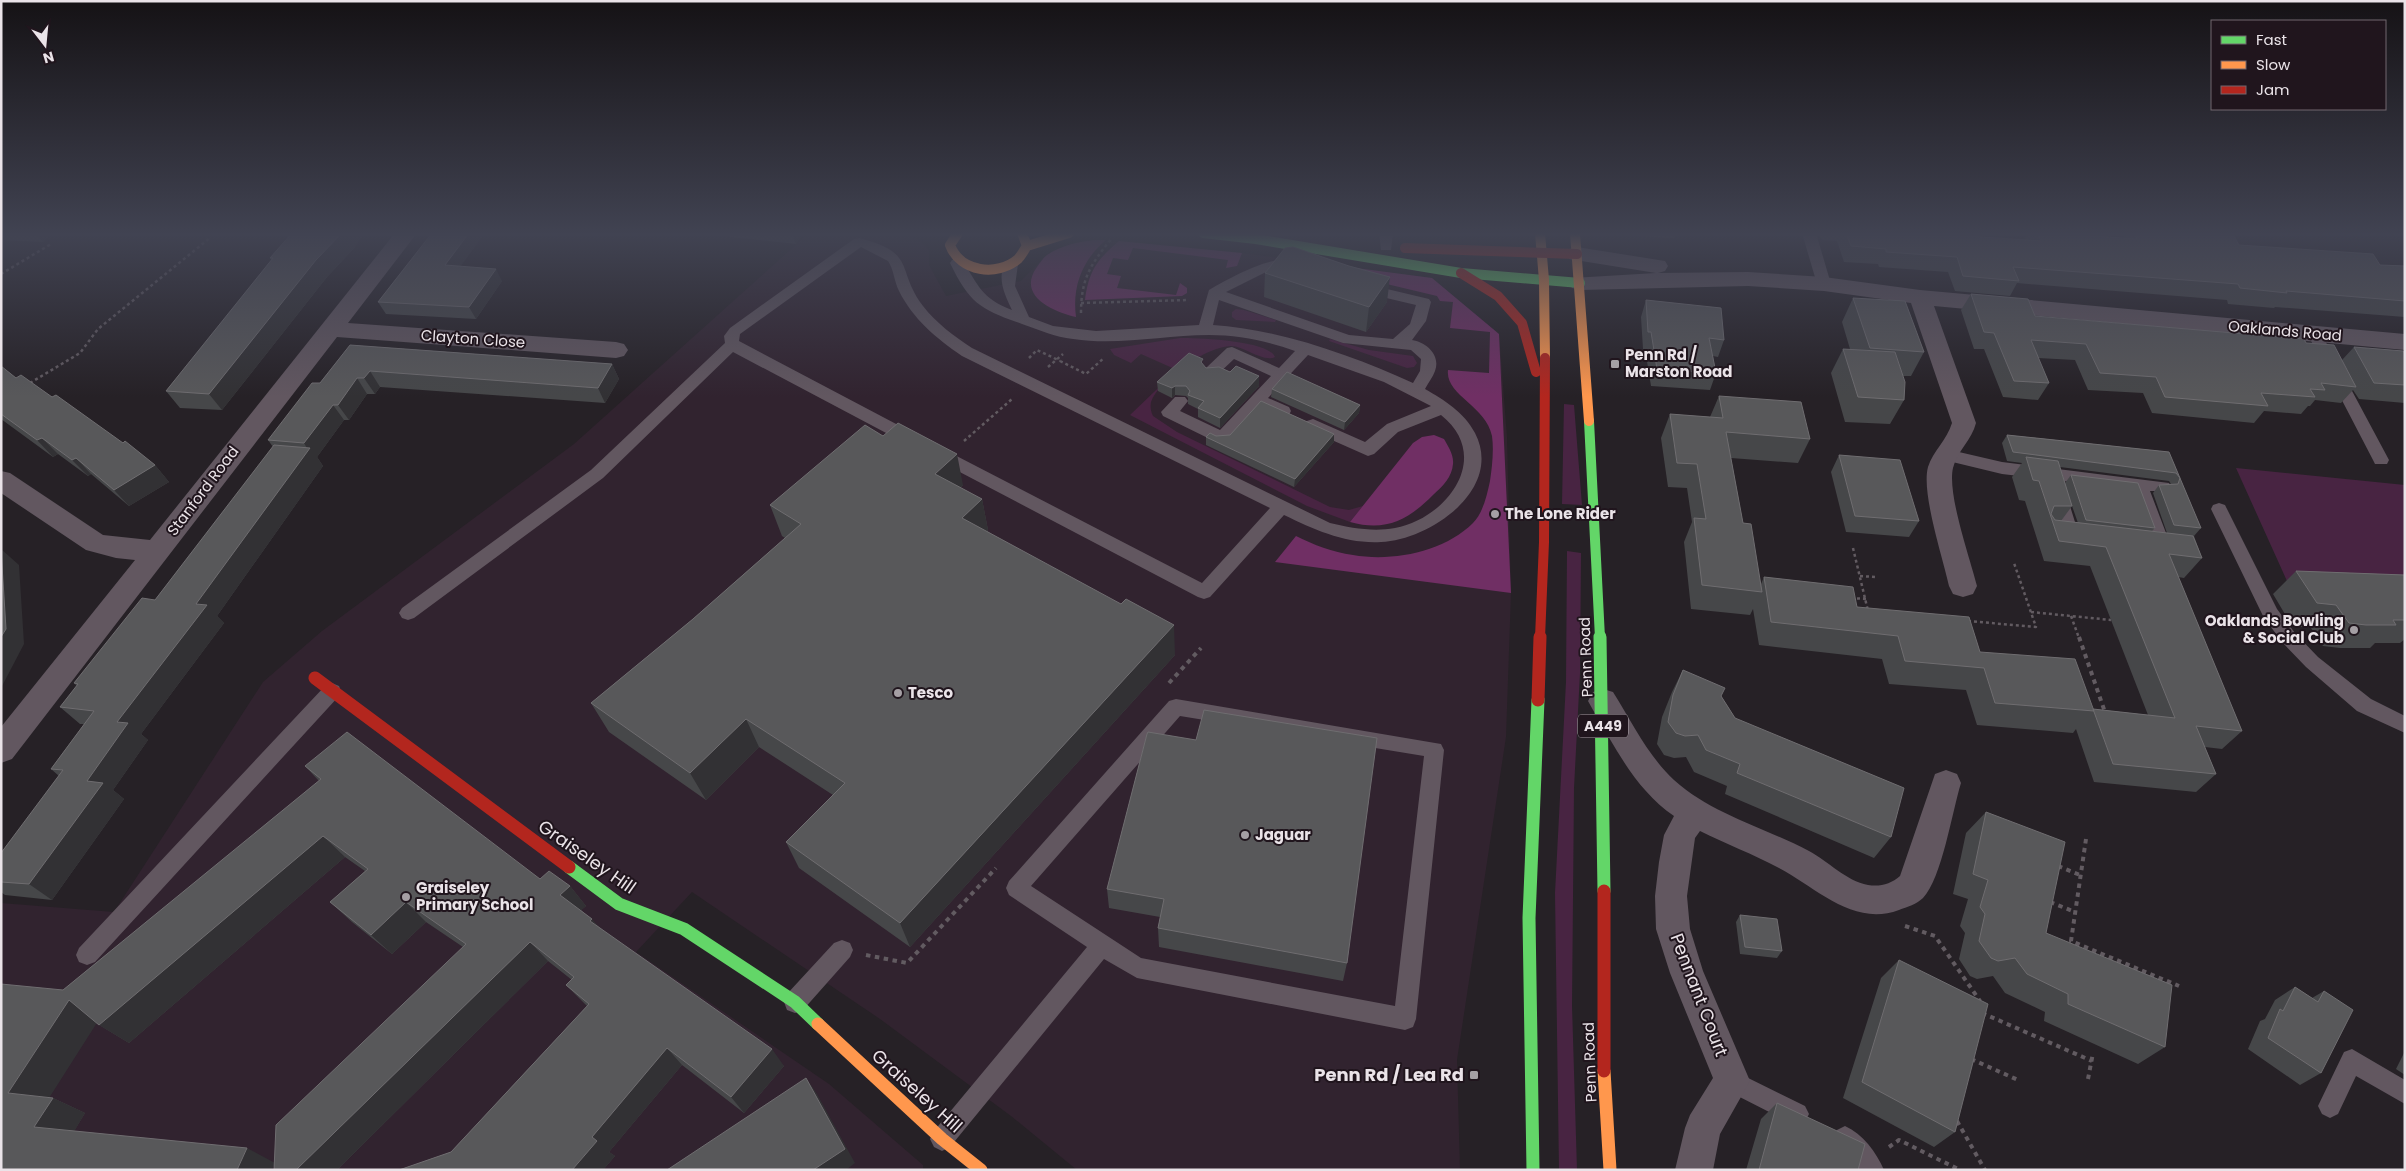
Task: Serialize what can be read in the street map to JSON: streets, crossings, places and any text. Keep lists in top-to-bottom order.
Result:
{
  "streets": {
    "main road": ["Penn Road", "A449", "Graiseley Hill"],
    "street": [
      "Oaklands Road",
      "Clayton Close",
      "Stanford Road",
      "Pennant Court"
    ]
  },
  "crossings": [
    ["Clayton Close", "Stanford Road"]
  ],
  "places": {
    "transit": ["Penn Rd / Marston Road", "Penn Rd / Lea Rd"],
    "other": [
      "The Lone Rider",
      "Oaklands Bowling & Social Club",
      "Tesco",
      "Jaguar",
      "Graiseley Primary School"
    ]
  },
  "legend": ["Fast", "Slow", "Jam"],
  "north": "bottom"
}
